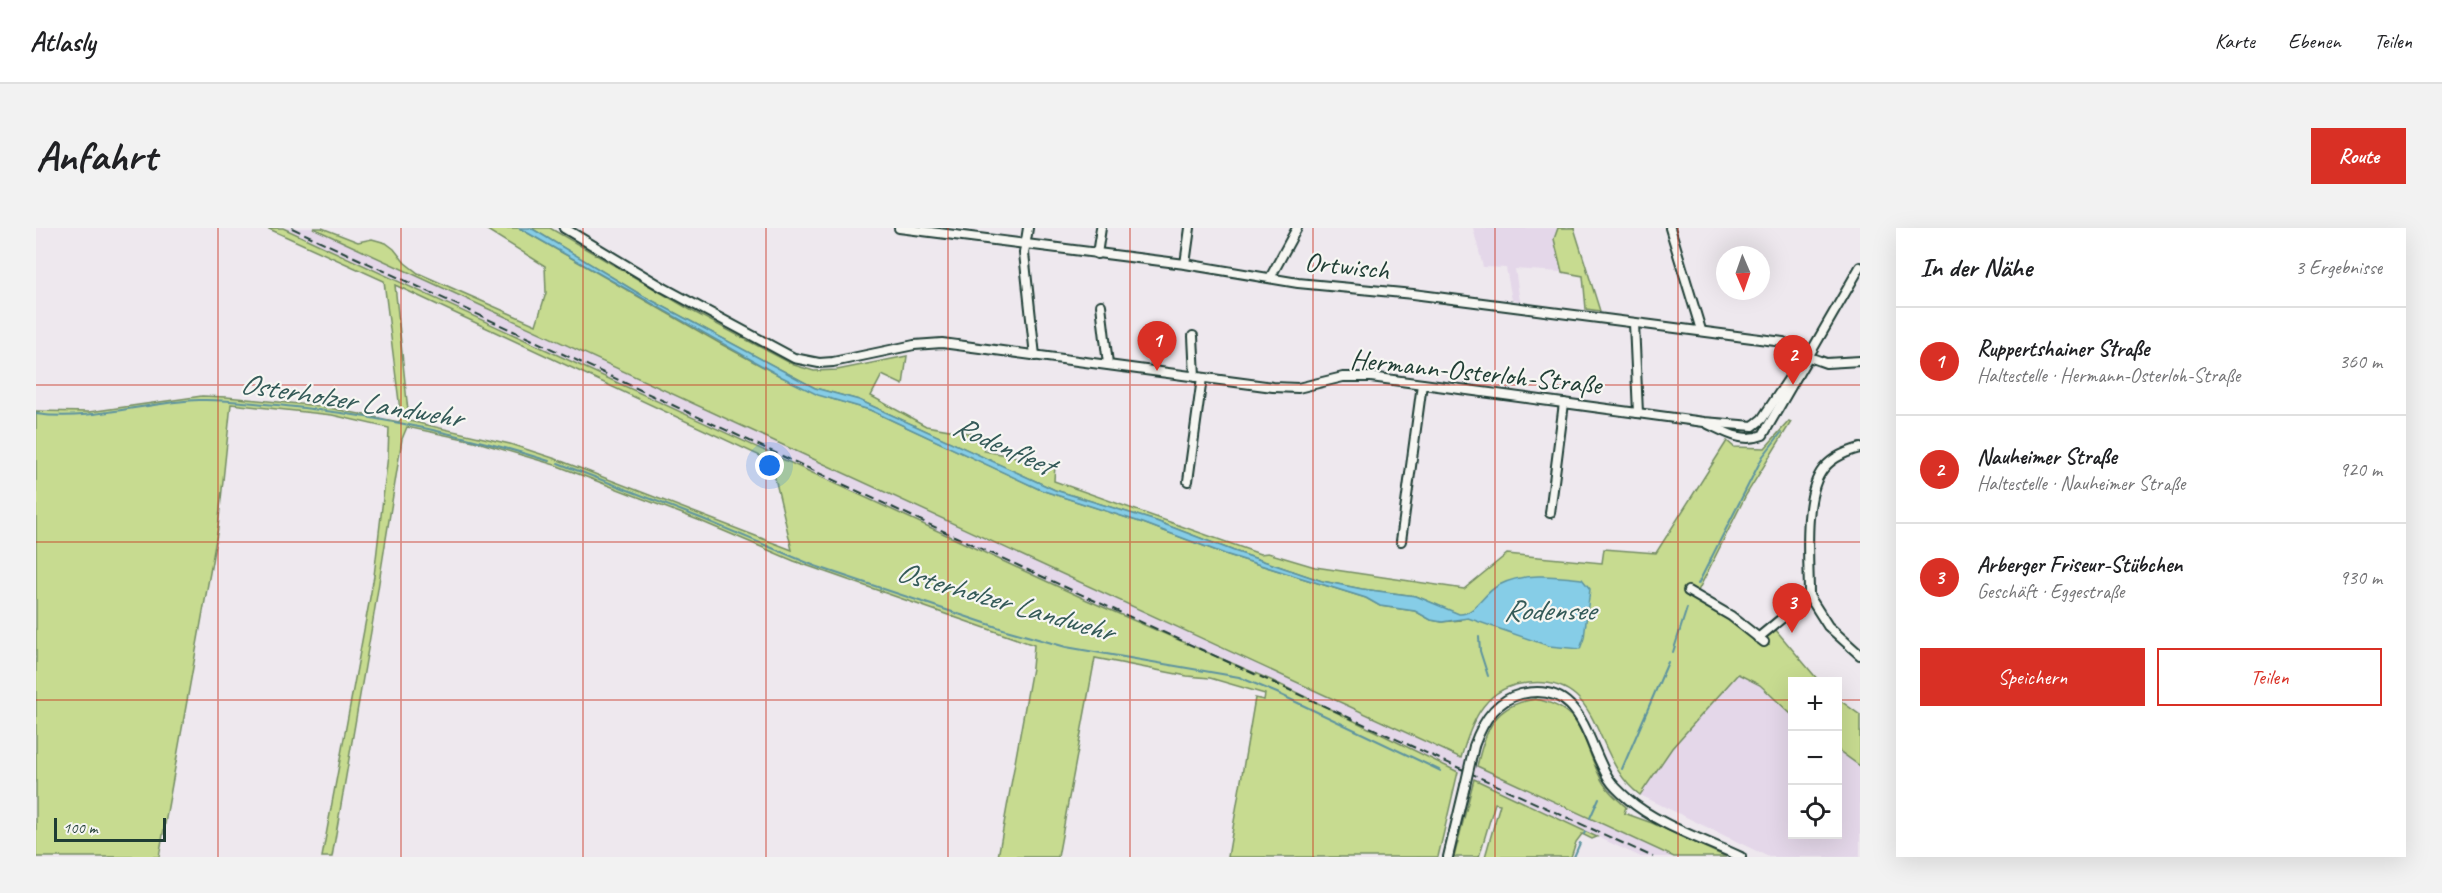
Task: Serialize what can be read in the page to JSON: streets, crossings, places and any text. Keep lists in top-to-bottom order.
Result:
{
  "streets": {
    "street": ["Ortwisch", "Hermann-Osterloh-Straße"]
  },
  "water": ["Osterholzer Landwehr", "Rodenfleet", "Rodensee"],
  "scale_bar": "100 m",
  "north": "bottom",
  "page": {
    "header": "Atlasly",
    "nav": ["Karte", "Ebenen", "Teilen"],
    "buttons": [
      "Route",
      ["Speichern", "Teilen"]
    ],
    "title": "Anfahrt",
    "heading": ["In der Nähe", "3 Ergebnisse"],
    "list": [
      {
        "mark": "1",
        "name": "Ruppertshainer Straße",
        "note": "Haltestelle · Hermann-Osterloh-Straße",
        "value": "360 m"
      },
      {
        "mark": "2",
        "name": "Nauheimer Straße",
        "note": "Haltestelle · Nauheimer Straße",
        "value": "920 m"
      },
      {
        "mark": "3",
        "name": "Arberger Friseur-Stübchen",
        "note": "Geschäft · Eggestraße",
        "value": "930 m"
      }
    ],
    "pins": ["1", "2", "3"],
    "map_buttons": ["+", "−"],
    "scale": "100 m"
  }
}
